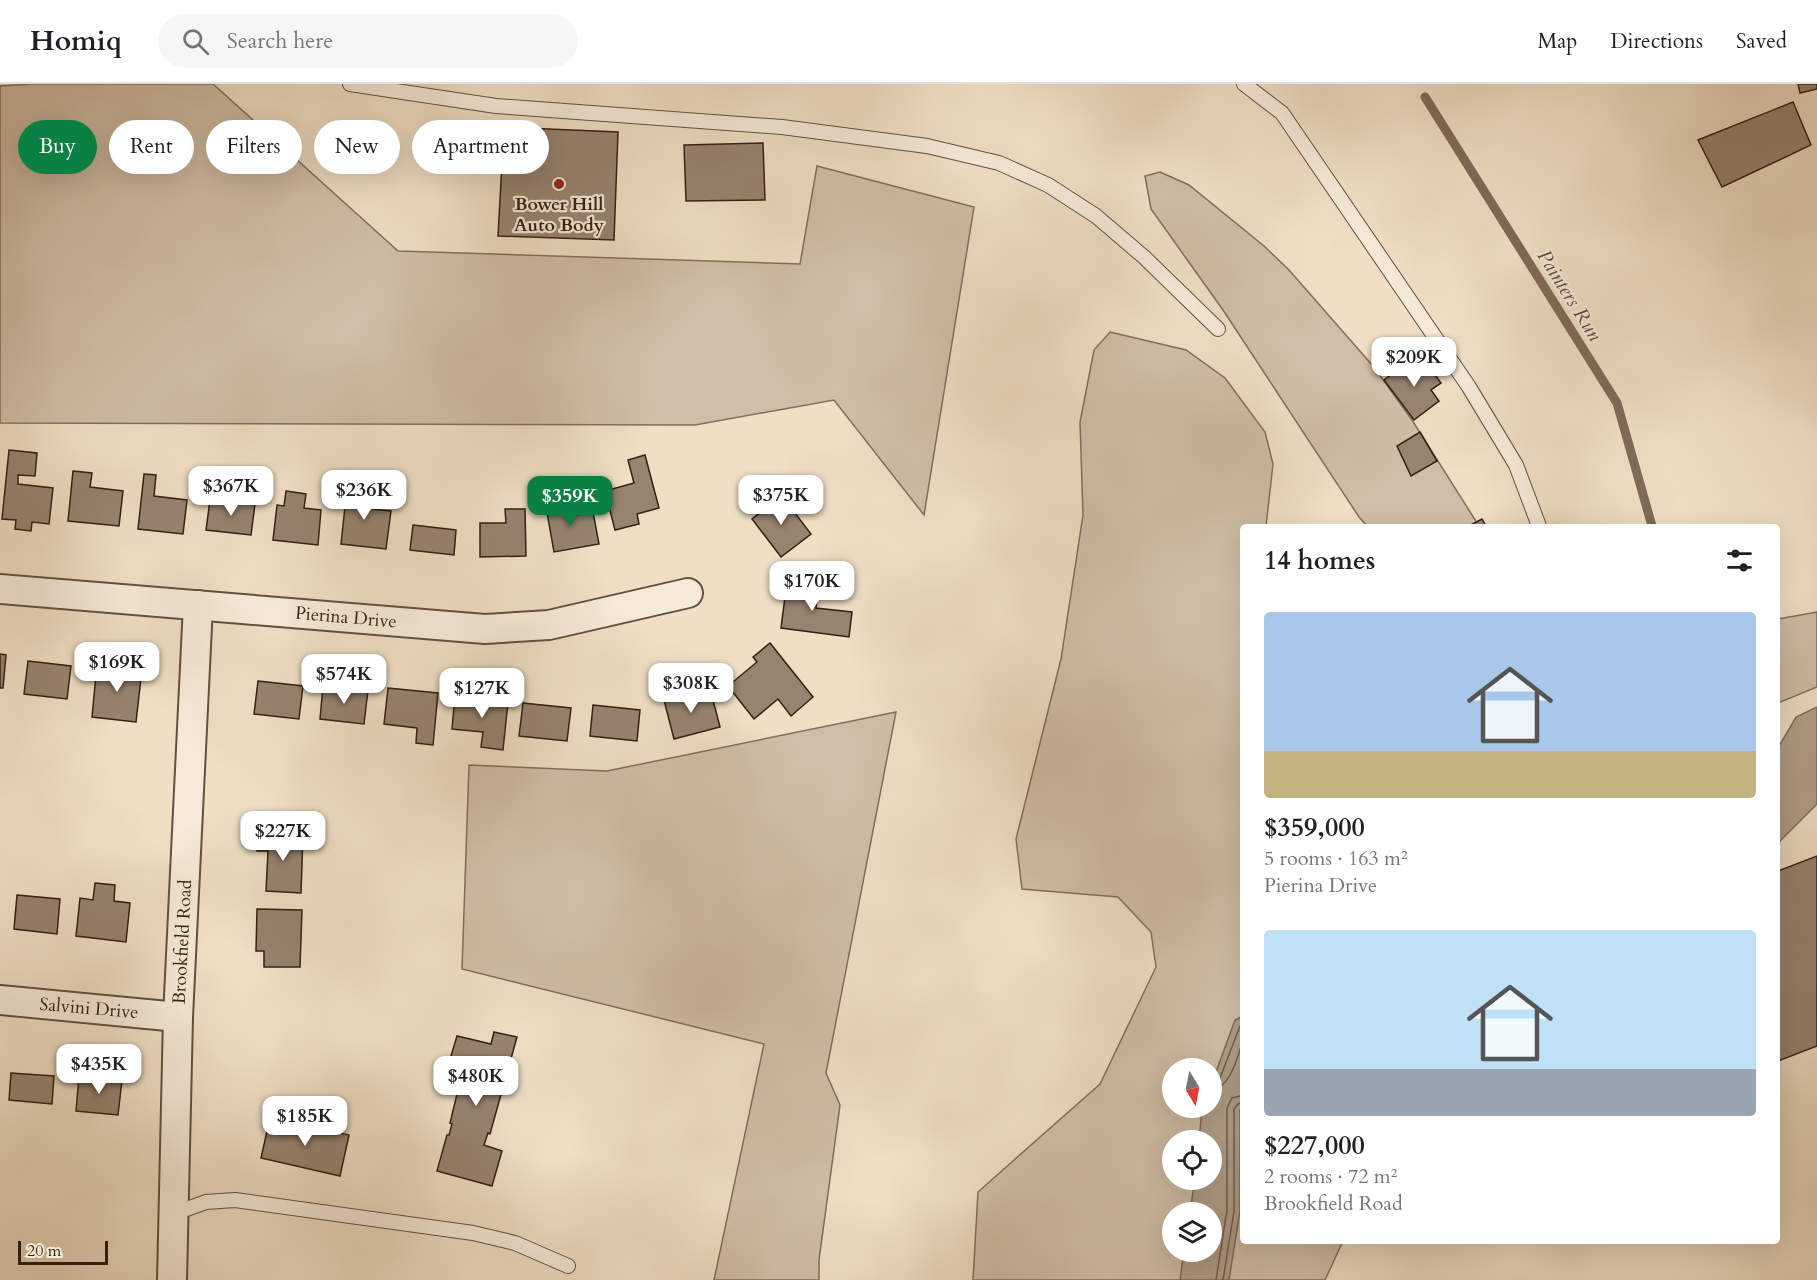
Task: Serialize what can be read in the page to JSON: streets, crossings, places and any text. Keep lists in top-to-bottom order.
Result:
{
  "streets": {
    "street": ["Pierina Drive", "Brookfield Road", "Salvini Drive"]
  },
  "crossings": [
    ["Pierina Drive", "Brookfield Road"],
    ["Brookfield Road", "Salvini Drive"]
  ],
  "water": ["Painters Run"],
  "places": ["Bower Hill Auto Body"],
  "scale_bar": "20 m",
  "north": "bottom",
  "page": {
    "header": "Homiq",
    "search": "Search here",
    "nav": ["Map", "Directions", "Saved"],
    "chip": [
      "Buy",
      "Rent",
      "Filters",
      "New",
      "Apartment"
    ],
    "price": [
      "$209K",
      "$367K",
      "$236K",
      "$375K",
      "$359K",
      "$170K",
      "$169K",
      "$574K",
      "$308K",
      "$127K",
      "$227K",
      "$435K",
      "$480K",
      "$185K"
    ],
    "heading": "14 homes",
    "list": [
      {
        "name": "$359,000",
        "note": "5 rooms · 163 m² · Pierina Drive"
      },
      {
        "name": "$227,000",
        "note": "2 rooms · 72 m² · Brookfield Road"
      }
    ],
    "scale": "20 m"
  }
}
